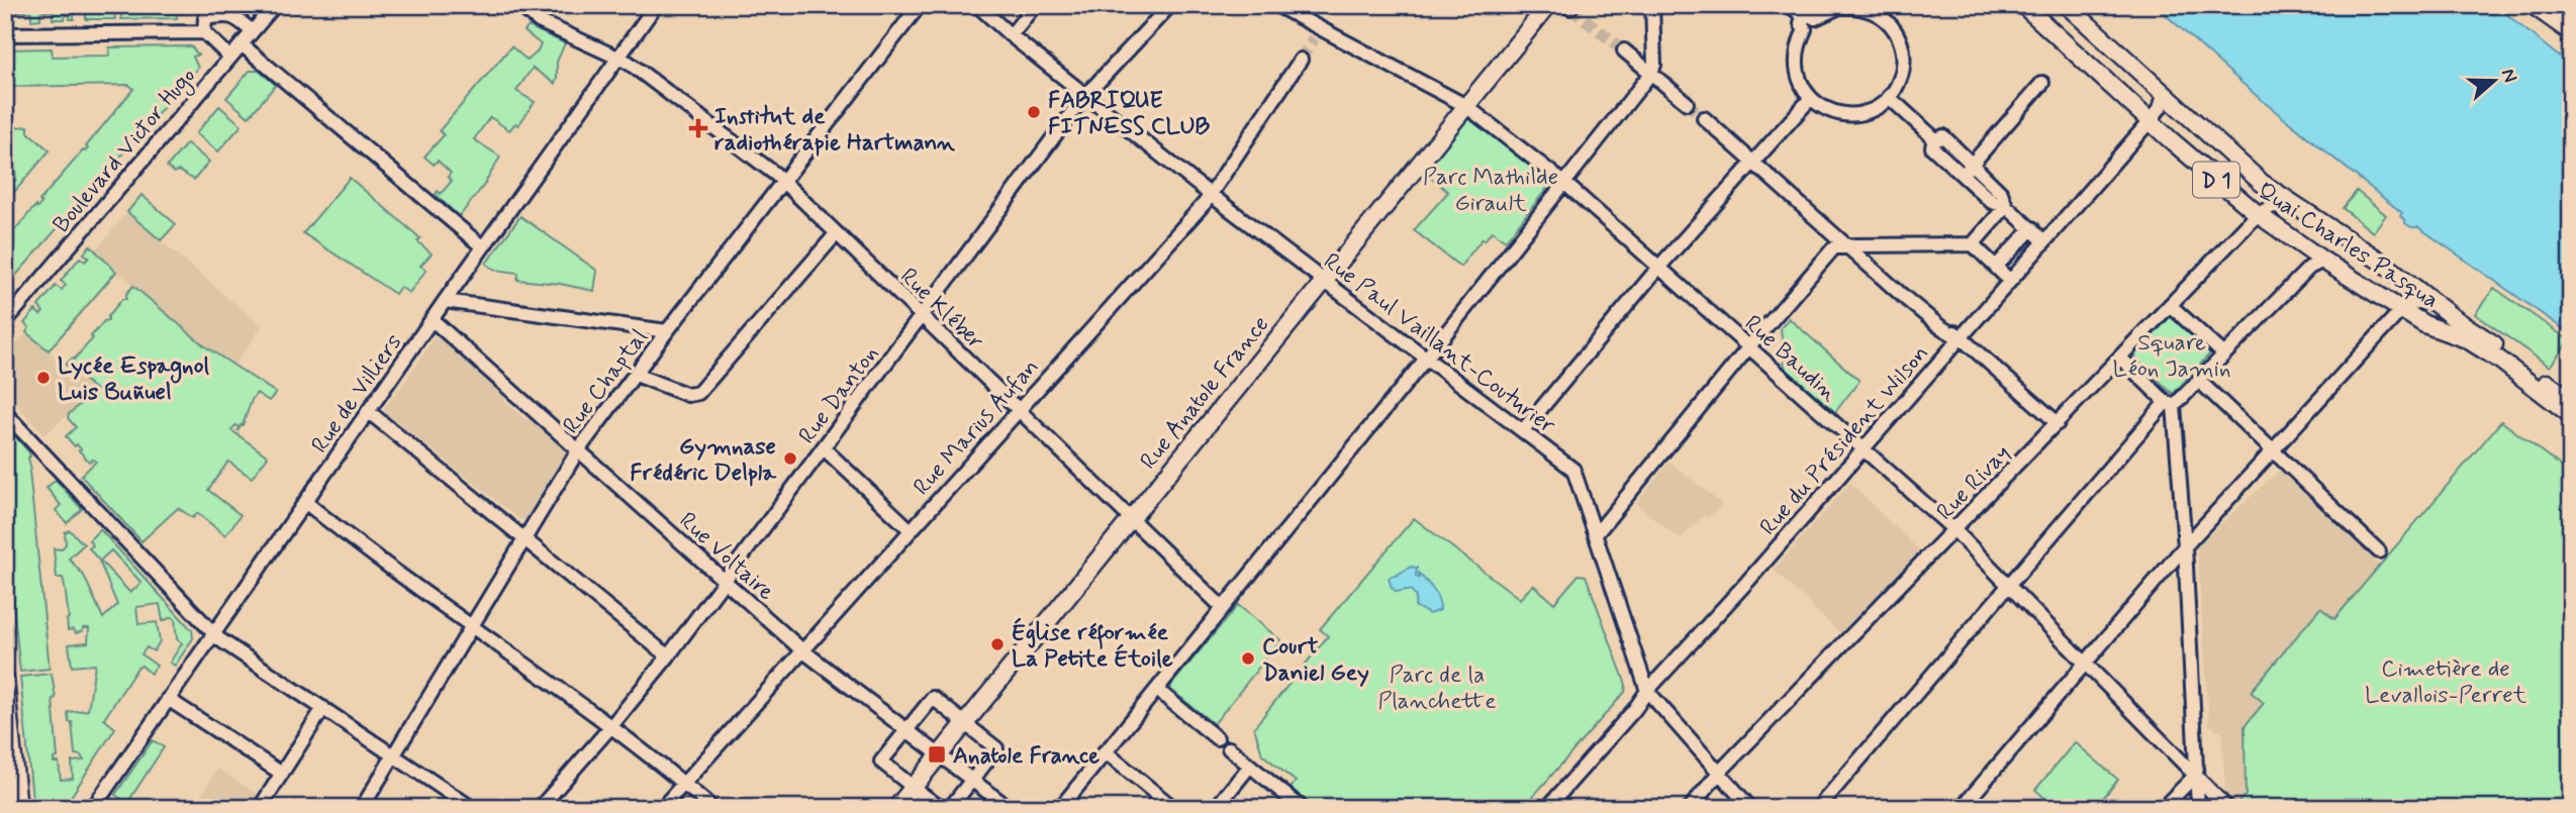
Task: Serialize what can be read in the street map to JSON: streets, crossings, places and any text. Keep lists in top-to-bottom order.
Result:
{
  "streets": {
    "main road": ["D 1", "Quai Charles Pasqua", "Rue Anatole France"],
    "street": [
      "Boulevard Victor Hugo",
      "Rue Kléber",
      "Rue Paul Vaillant-Couturier",
      "Rue Baudin",
      "Rue Chaptal",
      "Rue de Villiers",
      "Rue Danton",
      "Rue Marius Aufan",
      "Rue du Président Wilson",
      "Rue Rivay",
      "Rue Voltaire"
    ]
  },
  "crossings": [
    ["D 1", "Quai Charles Pasqua"],
    ["Quai Charles Pasqua", "Rue du Président Wilson"],
    ["Quai Charles Pasqua", "Rue Rivay"],
    ["Rue Kléber", "Rue Chaptal"],
    ["Rue Kléber", "Rue Anatole France"],
    ["Rue Kléber", "Rue de Villiers"],
    ["Rue Kléber", "Rue Danton"],
    ["Rue Kléber", "Rue Marius Aufan"],
    ["Rue Paul Vaillant-Couturier", "Rue Anatole France"],
    ["Rue Paul Vaillant-Couturier", "Rue Danton"],
    ["Rue Paul Vaillant-Couturier", "Rue Marius Aufan"],
    ["Rue Paul Vaillant-Couturier", "Rue du Président Wilson"],
    ["Rue Paul Vaillant-Couturier", "Rue Rivay"],
    ["Rue Baudin", "Rue Anatole France"],
    ["Rue Baudin", "Rue du Président Wilson"],
    ["Rue Baudin", "Rue Rivay"],
    ["Rue Chaptal", "Rue Voltaire"],
    ["Rue Anatole France", "Rue Voltaire"],
    ["Rue de Villiers", "Rue Voltaire"],
    ["Rue Danton", "Rue Voltaire"],
    ["Rue Marius Aufan", "Rue Voltaire"]
  ],
  "parks": [
    "Parc Mathilde Girault",
    "Square Léon Jamin",
    "Cimetière de Levallois-Perret",
    "Parc de la Planchette"
  ],
  "places": {
    "other": [
      "FABRIQUE FITNESS CLUB",
      "Lycée Espagnol Luis Buñuel",
      "Gymnase Frédéric Delpla",
      "Église réformée La Petite Étoile",
      "Court Daniel Gey"
    ],
    "health": ["Institut de radiothérapie Hartmann"],
    "transit": ["Anatole France"]
  },
  "north": "right"
}
